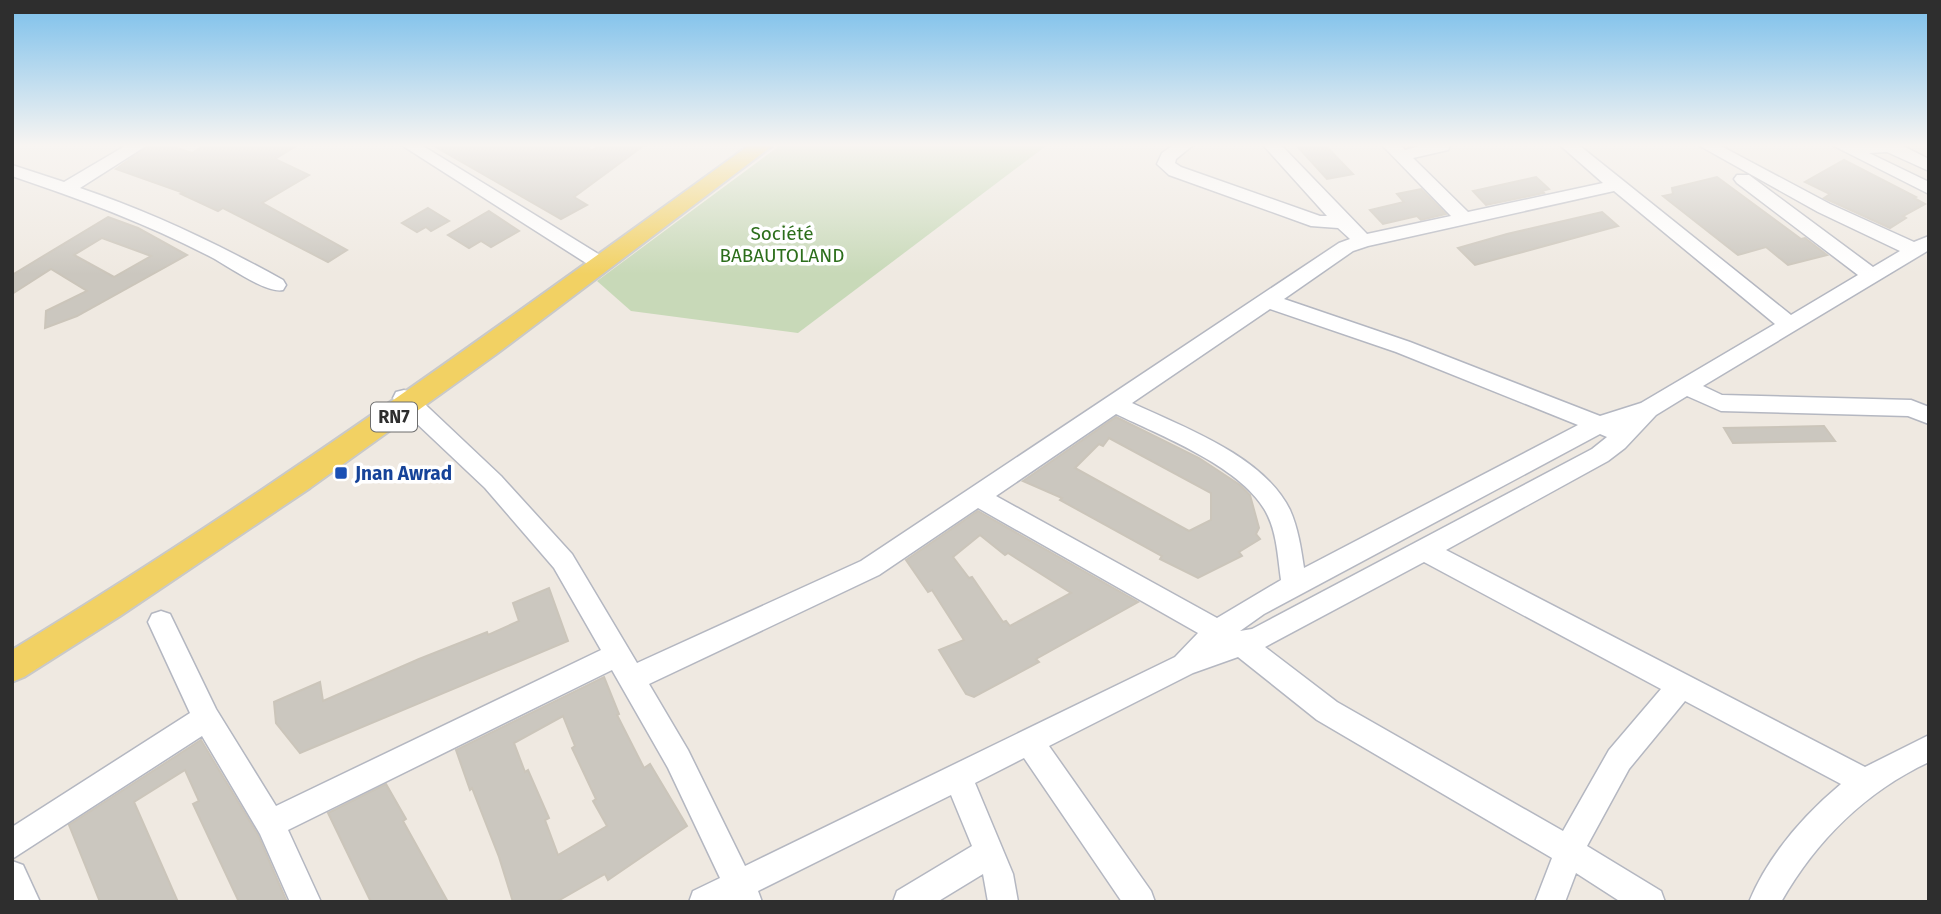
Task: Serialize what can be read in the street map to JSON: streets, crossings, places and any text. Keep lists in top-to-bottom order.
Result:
{
  "streets": {
    "main road": ["RN7"]
  },
  "parks": ["Société BABAUTOLAND"],
  "places": {
    "transit": ["Jnan Awrad"]
  }
}
